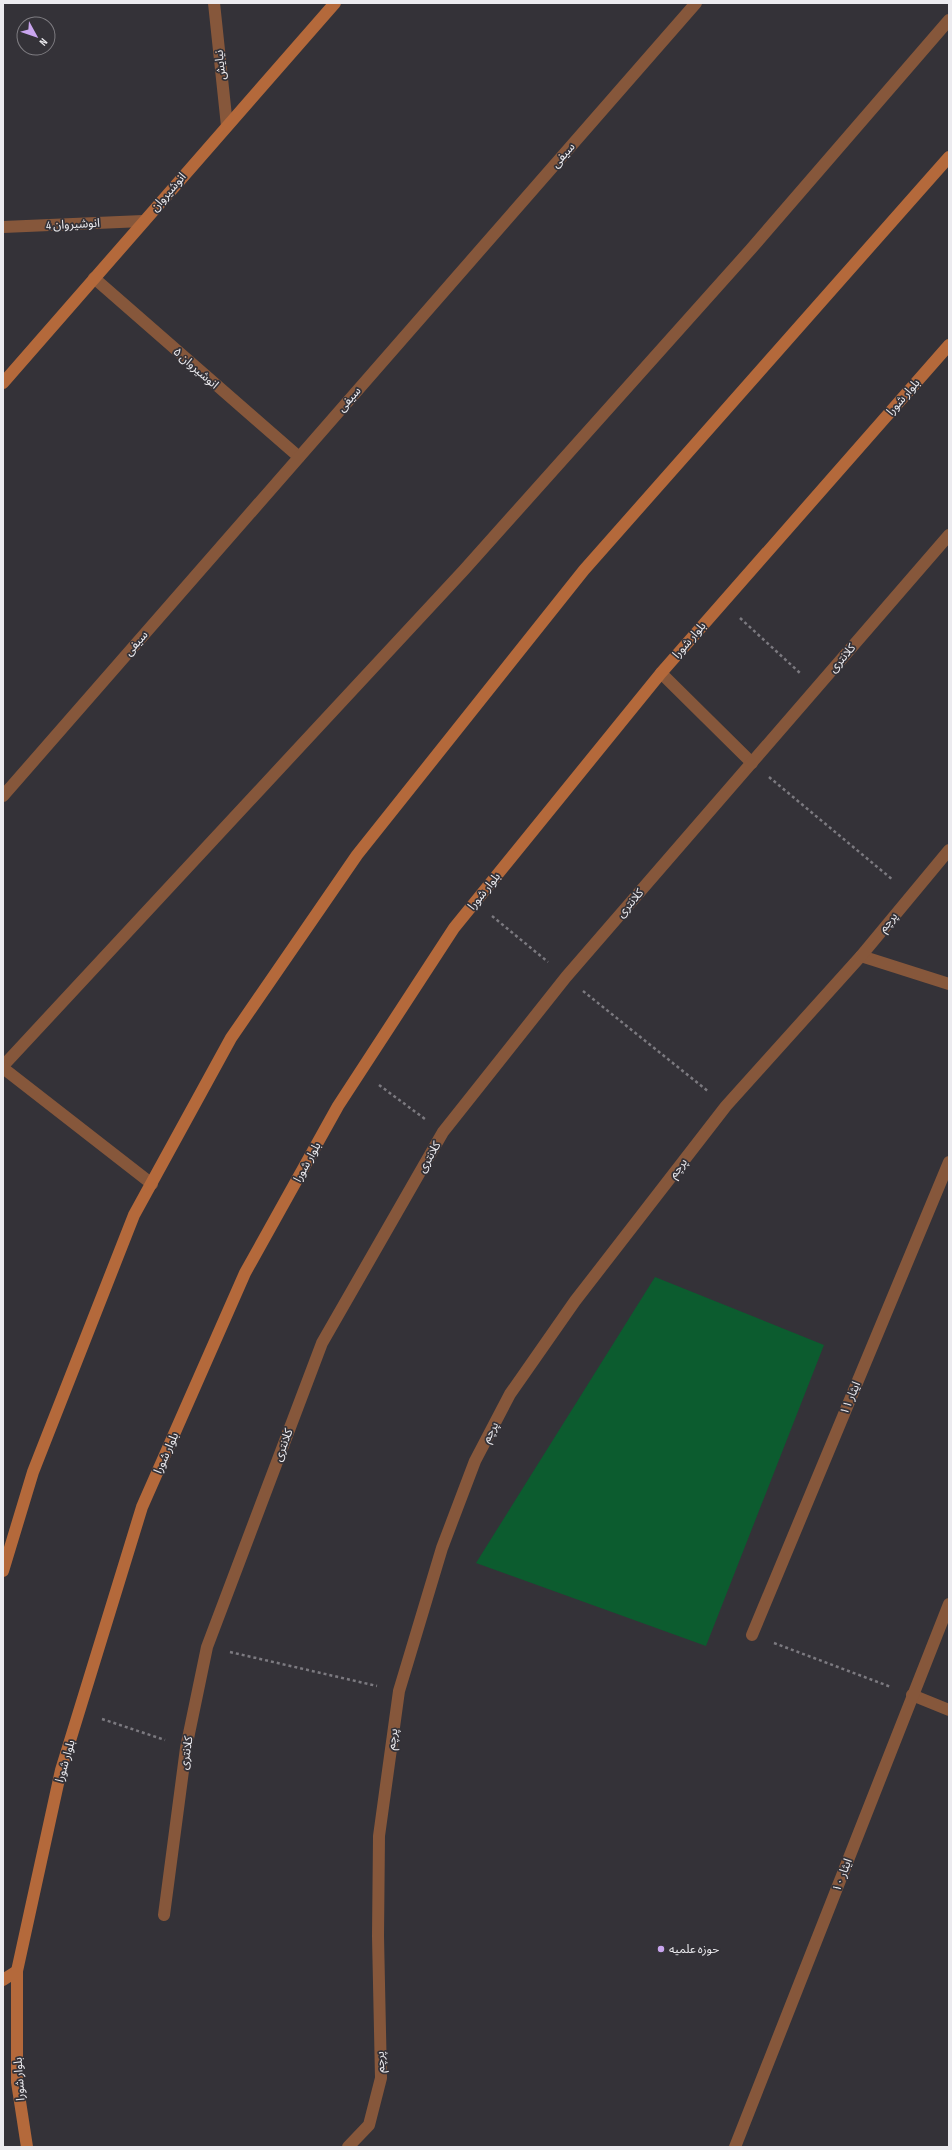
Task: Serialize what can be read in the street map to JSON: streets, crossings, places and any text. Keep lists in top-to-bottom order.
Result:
{
  "streets": {
    "main road": ["انوشیروان", "بلوار شورا"],
    "street": [
      "نیایش",
      "سیفی",
      "انوشیروان 4",
      "انوشیروان ۵",
      "کلانتری",
      "پرچم",
      "ایثار ۱۱",
      "ایثار ۱۰"
    ]
  },
  "crossings": [
    ["نیایش", "انوشیروان"],
    ["سیفی", "انوشیروان ۵"],
    ["انوشیروان", "انوشیروان 4"],
    ["انوشیروان", "انوشیروان ۵"]
  ],
  "places": ["حوزه علمیه"],
  "north": "bottom right"
}
